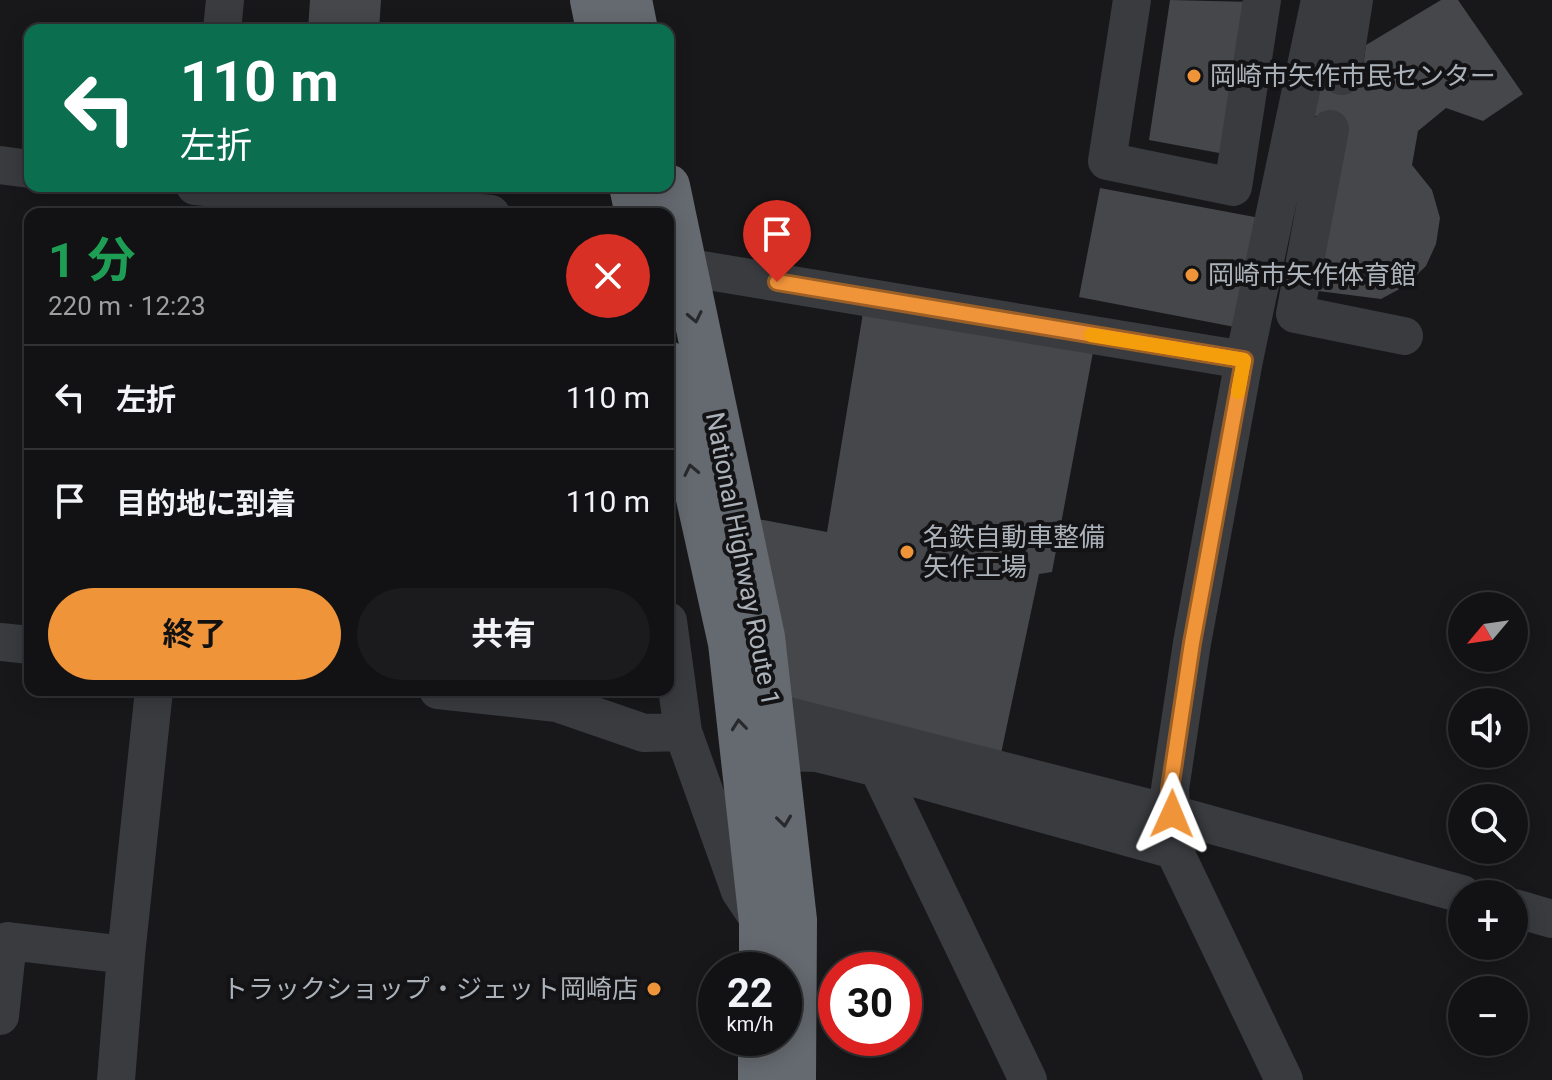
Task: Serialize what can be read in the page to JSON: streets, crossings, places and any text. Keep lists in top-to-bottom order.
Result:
{
  "streets": {
    "highway": ["National Highway Route 1"]
  },
  "places": [
    "岡崎市矢作市民センター",
    "岡崎市矢作体育館",
    "名鉄自動車整備 矢作工場",
    "トラックショップ・ジェット岡崎店"
  ],
  "north": "bottom left",
  "page": {
    "turn": ["110 m", "左折"],
    "heading": ["1 分", "220 m · 12:23"],
    "list": [
      {
        "name": "左折",
        "value": "110 m"
      },
      {
        "name": "目的地に到着",
        "value": "110 m"
      }
    ],
    "buttons": ["終了", "共有"],
    "map_buttons": ["+", "−"],
    "speed": "22 km/h",
    "limit": "30"
  }
}
